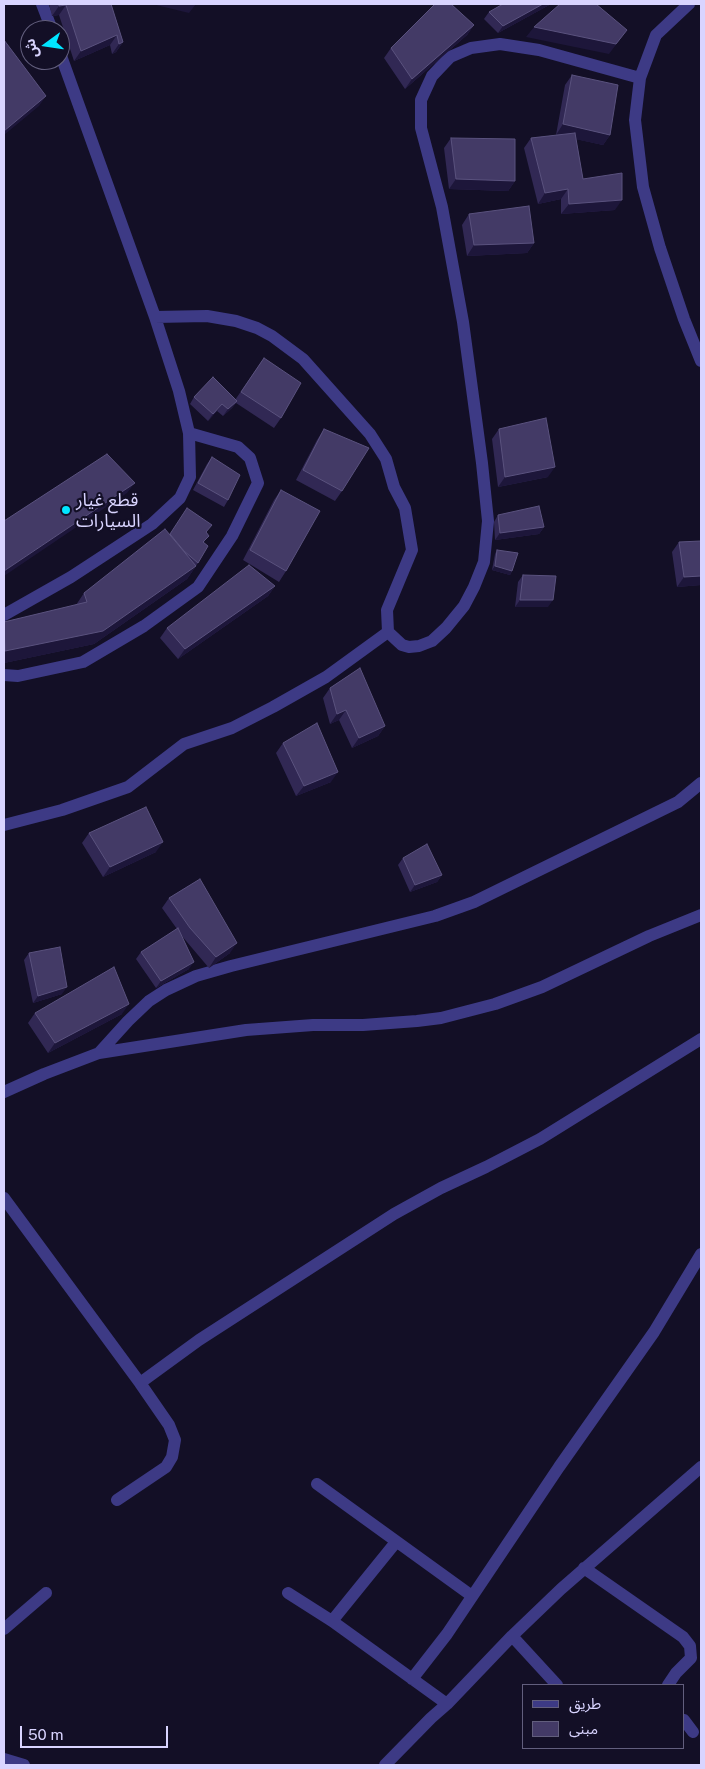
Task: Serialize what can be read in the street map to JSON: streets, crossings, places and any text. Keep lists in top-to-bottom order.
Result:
{
  "places": ["قطع غيار السيارات"],
  "legend": ["طريق", "مبنى"],
  "scale_bar": "50 m",
  "north": "left"
}
